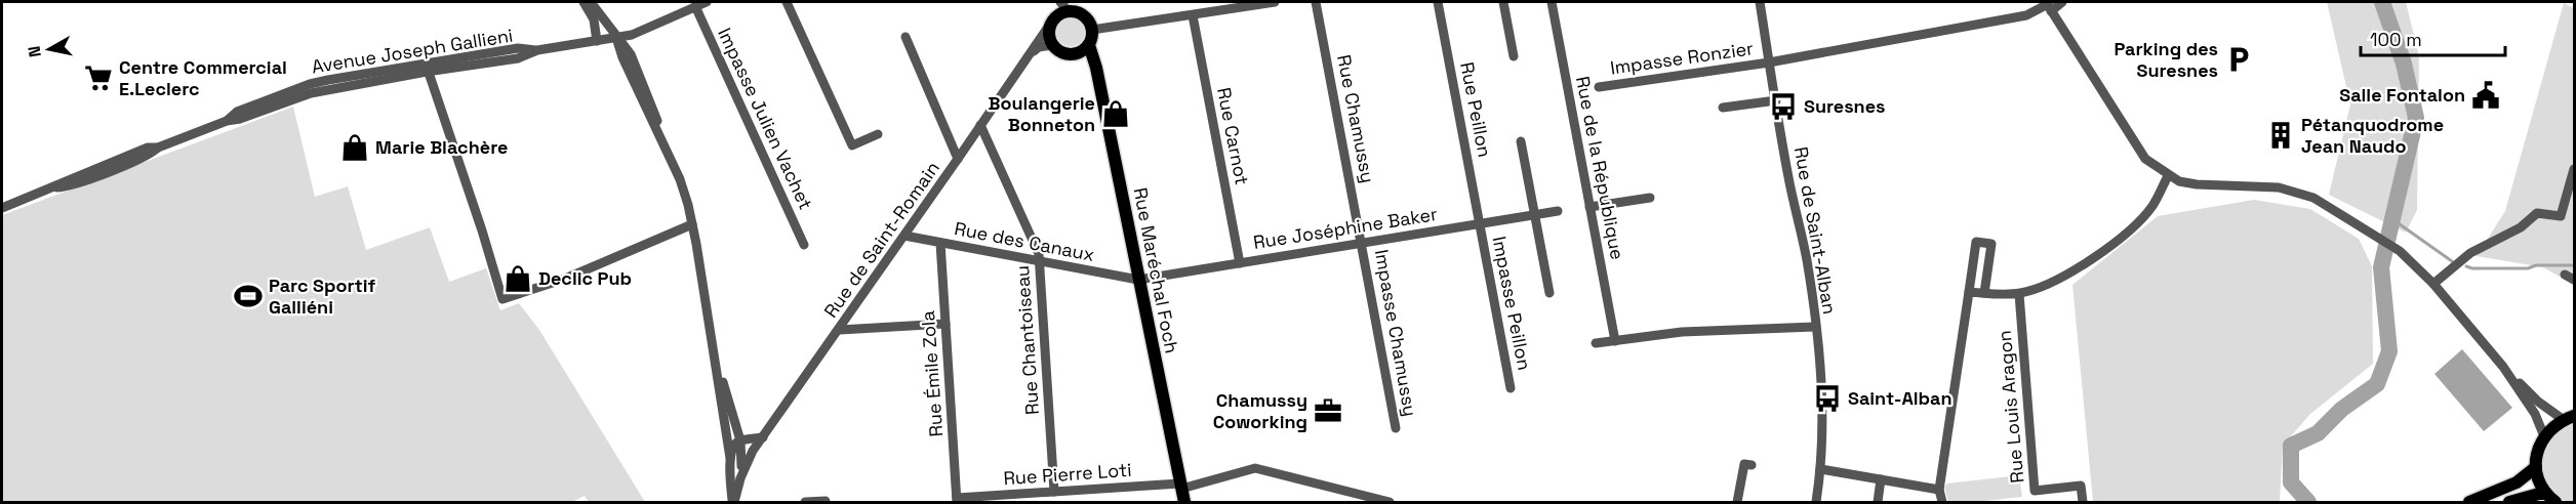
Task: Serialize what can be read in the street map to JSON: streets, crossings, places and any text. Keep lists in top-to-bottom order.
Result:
{
  "streets": {
    "main road": ["Rue Maréchal Foch"],
    "street": [
      "Avenue Joseph Gallieni",
      "Impasse Ronzier",
      "Rue Peillon",
      "Impasse Julien Vachet",
      "Rue Chamussy",
      "Rue Carnot",
      "Rue de la République",
      "Rue Joséphine Baker",
      "Rue de Saint-Alban",
      "Rue de Saint-Romain",
      "Rue des Canaux",
      "Impasse Peillon",
      "Impasse Chamussy",
      "Rue Chantoiseau",
      "Rue Émile Zola",
      "Rue Louis Aragon",
      "Rue Pierre Loti"
    ]
  },
  "crossings": [
    ["Avenue Joseph Gallieni", "Impasse Julien Vachet"],
    ["Impasse Ronzier", "Rue de Saint-Alban"],
    ["Rue Peillon", "Rue Joséphine Baker"],
    ["Rue Peillon", "Impasse Peillon"],
    ["Rue Chamussy", "Rue Joséphine Baker"],
    ["Rue Chamussy", "Impasse Chamussy"],
    ["Rue Carnot", "Rue Joséphine Baker"],
    ["Rue Joséphine Baker", "Rue des Canaux"],
    ["Rue Joséphine Baker", "Rue Maréchal Foch"],
    ["Rue Joséphine Baker", "Impasse Peillon"],
    ["Rue Joséphine Baker", "Impasse Chamussy"],
    ["Rue de Saint-Romain", "Rue des Canaux"],
    ["Rue de Saint-Romain", "Rue Maréchal Foch"],
    ["Rue de Saint-Romain", "Rue Chantoiseau"],
    ["Rue des Canaux", "Rue Maréchal Foch"],
    ["Rue des Canaux", "Rue Chantoiseau"],
    ["Rue des Canaux", "Rue Émile Zola"],
    ["Rue Maréchal Foch", "Rue Pierre Loti"],
    ["Rue Chantoiseau", "Rue Pierre Loti"],
    ["Rue Émile Zola", "Rue Pierre Loti"]
  ],
  "places": {
    "parking": ["Parking des Suresnes"],
    "supermarket": ["Centre Commercial E.Leclerc"],
    "public building": ["Salle Fontalon"],
    "bus stop": ["Suresnes", "Saint-Alban"],
    "shop": ["Boulangerie Bonneton", "Marie Blachère", "Declic Pub"],
    "building": ["Pétanquodrome Jean Naudo"],
    "sports": ["Parc Sportif Galliéni"],
    "office": ["Chamussy Coworking"]
  },
  "scale_bar": "100 m",
  "north": "left"
}
